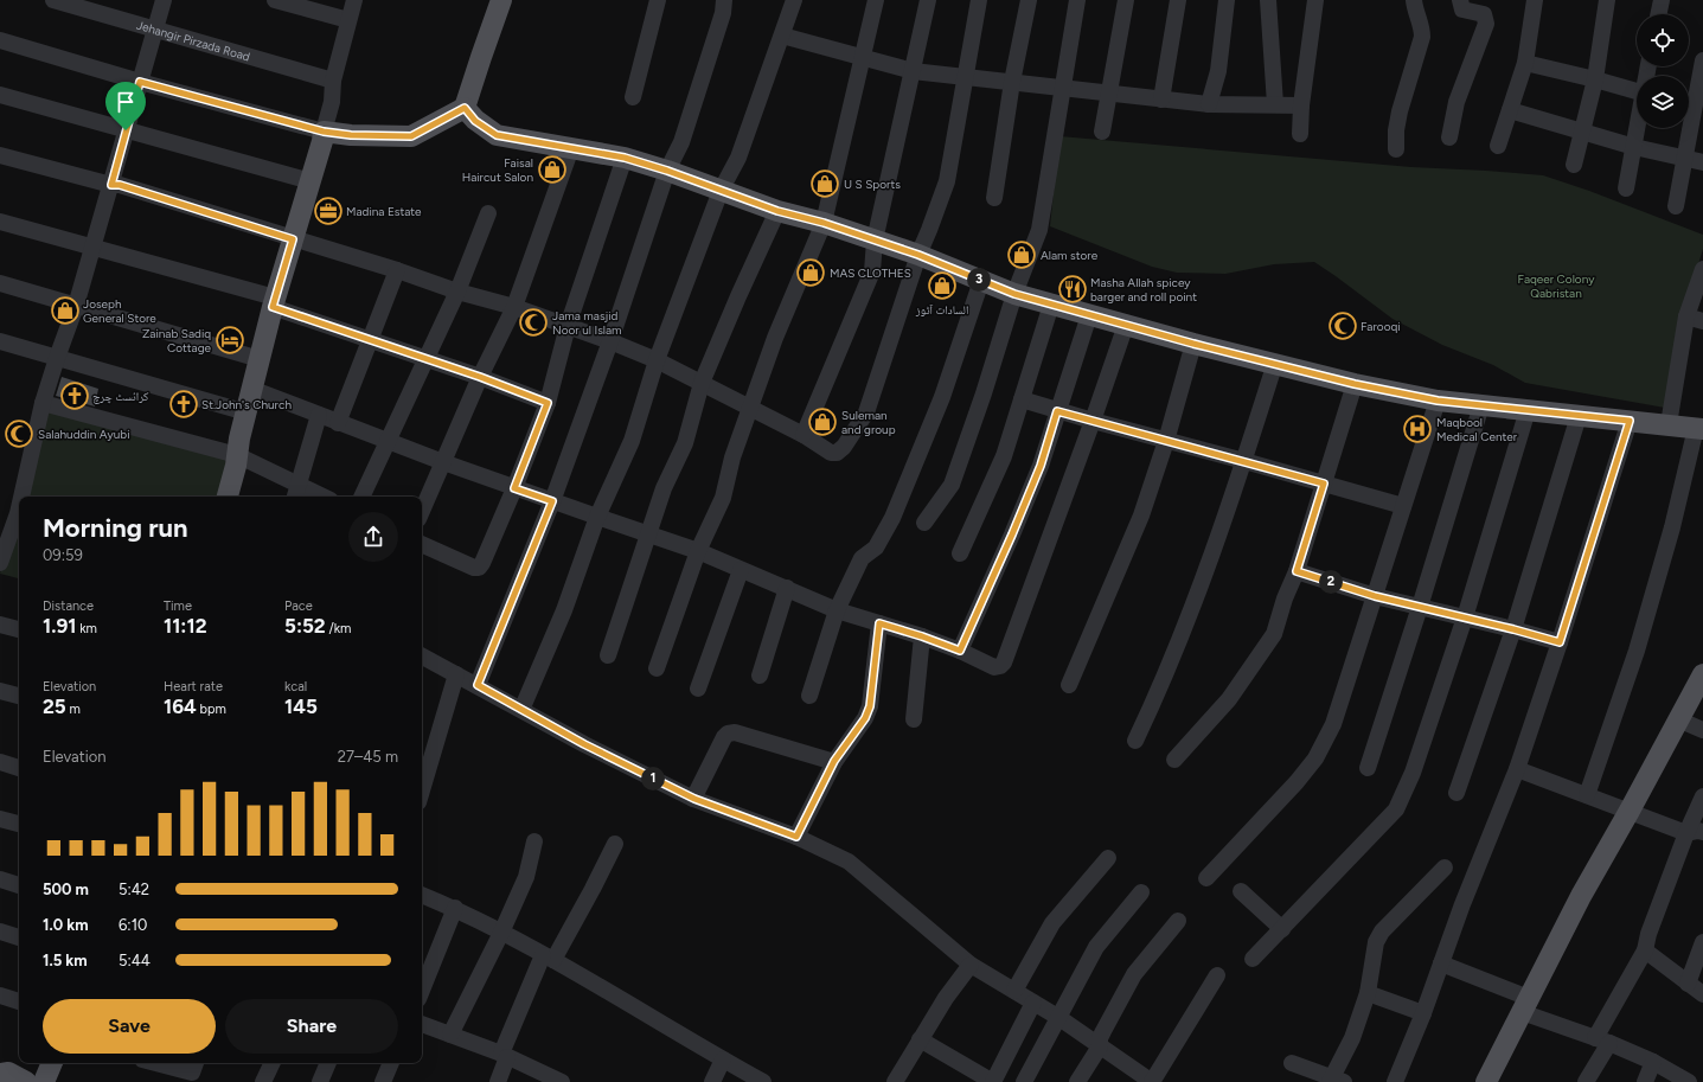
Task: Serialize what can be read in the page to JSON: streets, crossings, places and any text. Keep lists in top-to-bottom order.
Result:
{
  "streets": {
    "street": ["Jehangir Pirzada Road"]
  },
  "parks": ["Faqeer Colony Qabristan"],
  "places": {
    "shop": [
      "Faisal Haircut Salon",
      "U S Sports",
      "Alam store",
      "MAS CLOTHES",
      "السادات آٹوز",
      "Joseph General Store",
      "Suleman and group"
    ],
    "office": ["Madina Estate"],
    "restaurant": ["Masha Allah spicey barger and roll point"],
    "mosque": ["Jama masjid Noor ul Islam", "Farooqi", "Salahuddin Ayubi"],
    "hotel": ["Zainab Sadiq Cottage"],
    "church": ["کرائسٹ چرچ", "St.John's Church"],
    "hospital": ["Maqbool Medical Center"]
  },
  "page": {
    "pins": ["3", "2", "1"],
    "heading": ["Morning run", "09:59"],
    "stats": [
      ["Distance", "1.91 km"],
      ["Time", "11:12"],
      ["Pace", "5:52 /km"],
      ["Elevation", "25 m"],
      ["Heart rate", "164 bpm"],
      ["kcal", "145"]
    ],
    "chart": ["Elevation", "27–45 m"],
    "list": [
      {
        "name": "500 m",
        "note": "5:42"
      },
      {
        "name": "1.0 km",
        "note": "6:10"
      },
      {
        "name": "1.5 km",
        "note": "5:44"
      }
    ],
    "buttons": ["Save", "Share"]
  }
}
